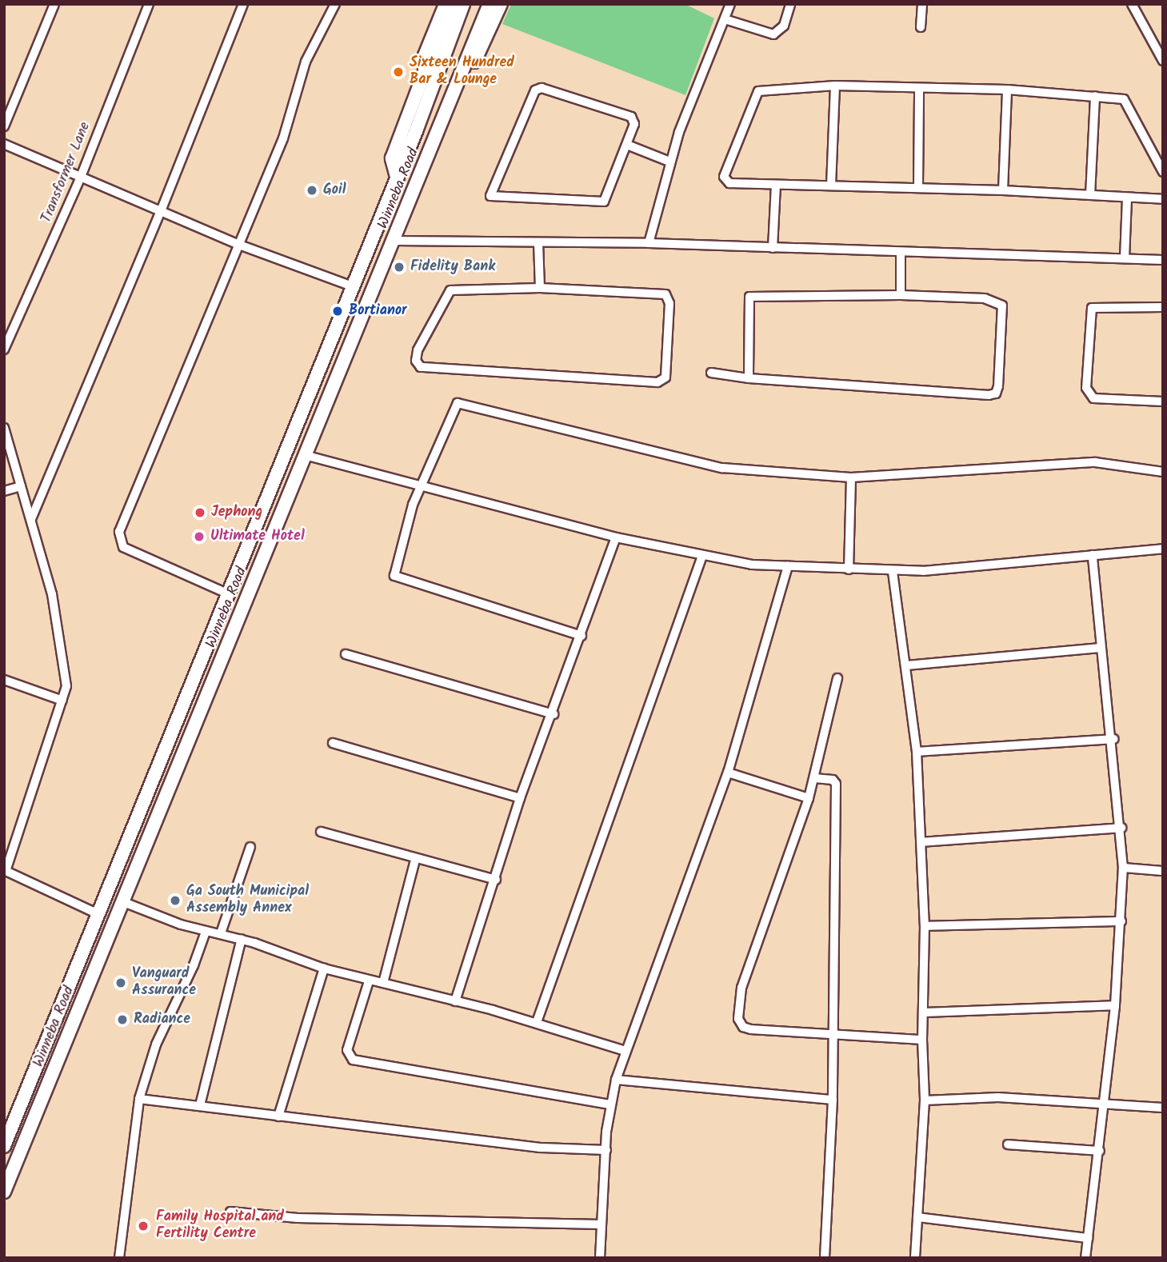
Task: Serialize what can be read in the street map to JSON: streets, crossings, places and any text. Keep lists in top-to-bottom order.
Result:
{
  "streets": {
    "highway": ["Winneba Road"],
    "street": ["Transformer Lane"]
  },
  "places": [
    "Sixteen Hundred Bar & Lounge",
    "Goil",
    "Fidelity Bank",
    "Bortianor",
    "Jephong",
    "Ultimate Hotel",
    "Ga South Municipal Assembly Annex",
    "Vanguard Assurance",
    "Radiance",
    "Family Hospital and Fertility Centre"
  ]
}
